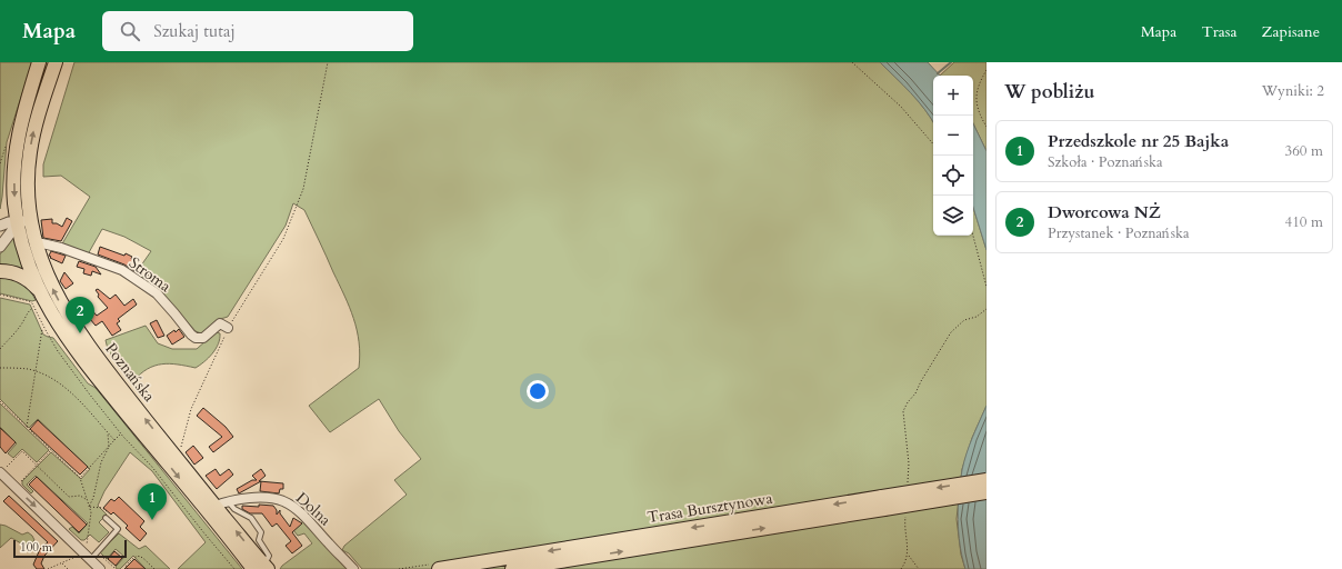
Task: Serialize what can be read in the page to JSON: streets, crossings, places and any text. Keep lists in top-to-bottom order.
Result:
{
  "streets": {
    "main road": ["Poznańska", "Trasa Bursztynowa"],
    "street": ["Stroma", "Dolna"]
  },
  "crossings": [
    ["Stroma", "Poznańska"],
    ["Poznańska", "Dolna"]
  ],
  "scale_bar": "100 m",
  "page": {
    "header": "Mapa",
    "search": "Szukaj tutaj",
    "nav": ["Mapa", "Trasa", "Zapisane"],
    "heading": ["W pobliżu", "Wyniki: 2"],
    "map_buttons": ["+", "−"],
    "list": [
      {
        "mark": "1",
        "name": "Przedszkole nr 25 Bajka",
        "note": "Szkoła · Poznańska",
        "value": "360 m"
      },
      {
        "mark": "2",
        "name": "Dworcowa NŻ",
        "note": "Przystanek · Poznańska",
        "value": "410 m"
      }
    ],
    "pins": ["2", "1"],
    "scale": "100 m"
  }
}
